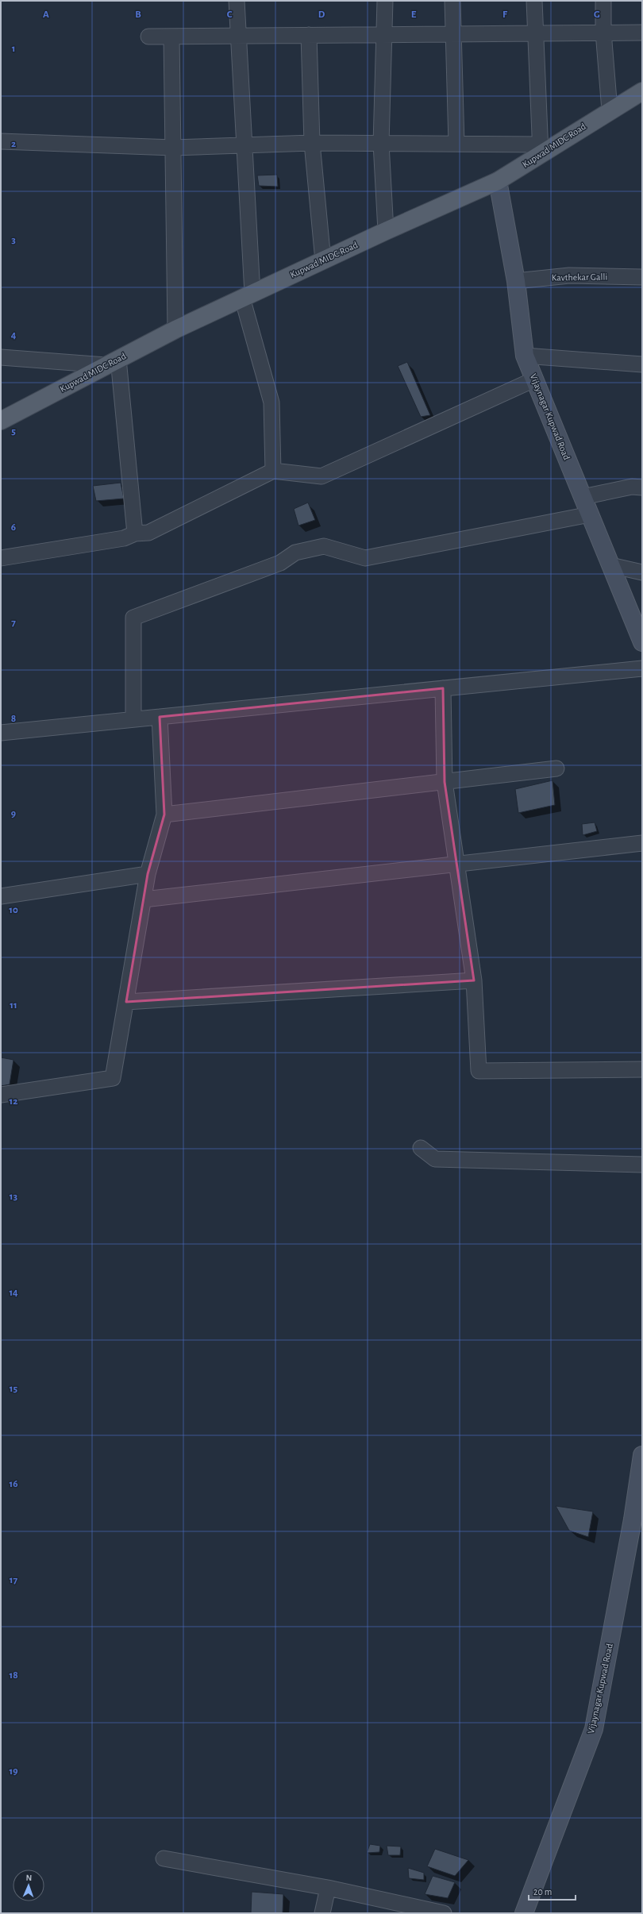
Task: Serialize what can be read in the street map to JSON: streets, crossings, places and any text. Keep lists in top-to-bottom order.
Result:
{
  "streets": {
    "main road": ["Kupwad MIDC Road"],
    "street": ["Kavthekar Galli", "Vijaynagar Kupwad Road"]
  },
  "crossings": [
    ["Kupwad MIDC Road", "Vijaynagar Kupwad Road"],
    ["Kavthekar Galli", "Vijaynagar Kupwad Road"]
  ],
  "scale_bar": "20 m",
  "north": "top",
  "grid": {
    "columns": [
      "A",
      "B",
      "C",
      "D",
      "E",
      "F",
      "G"
    ],
    "rows": [
      "1",
      "2",
      "3",
      "4",
      "5",
      "6",
      "7",
      "8",
      "9",
      "10",
      "11",
      "12",
      "13",
      "14",
      "15",
      "16",
      "17",
      "18",
      "19"
    ]
  }
}
